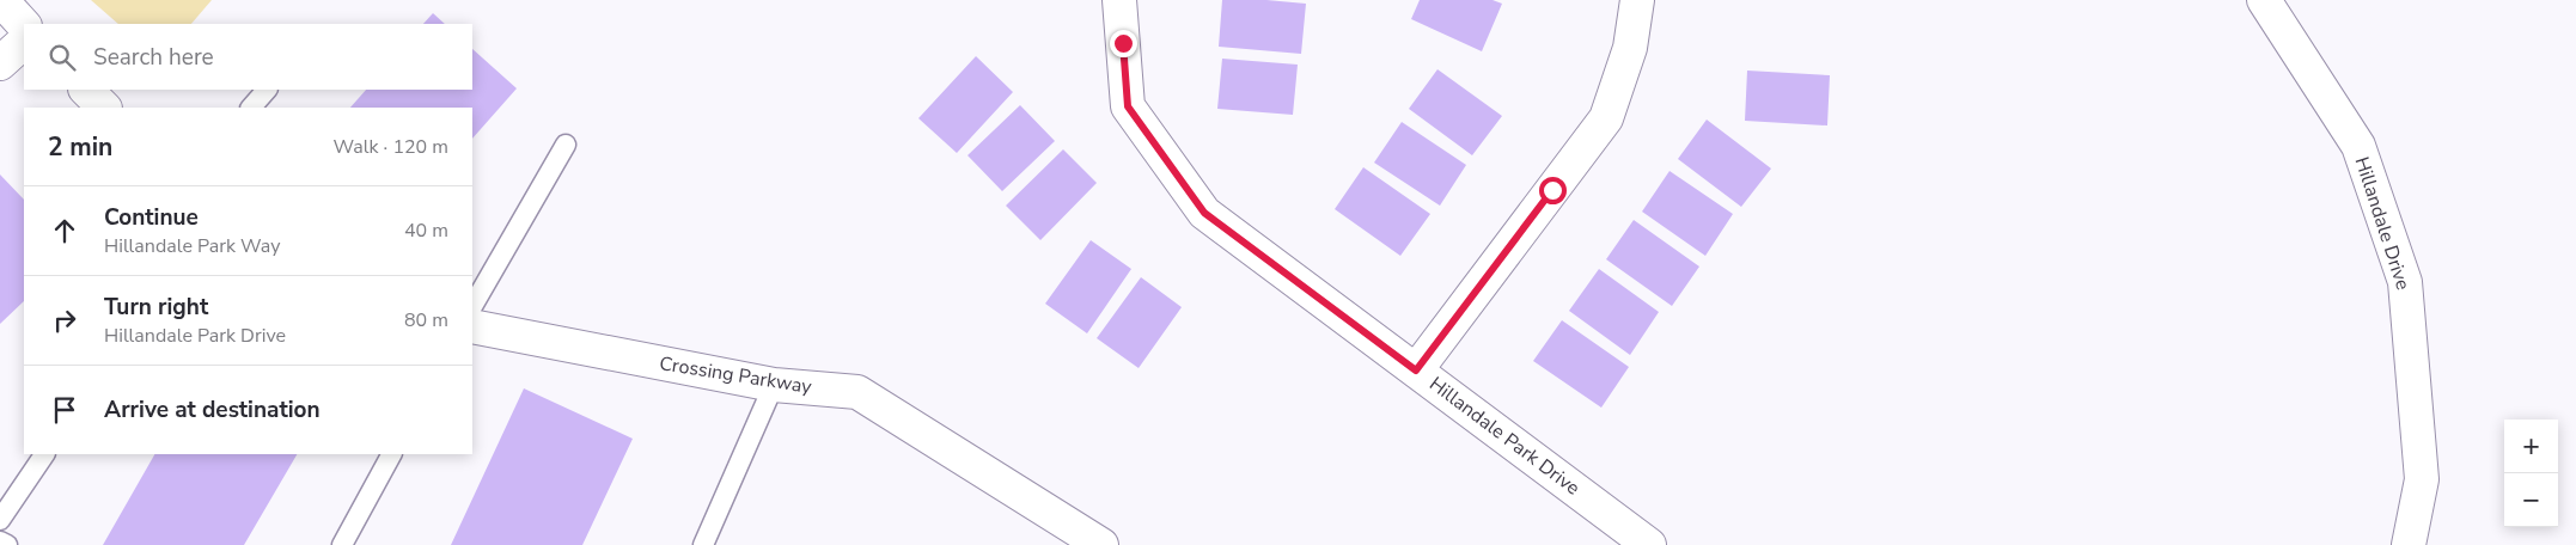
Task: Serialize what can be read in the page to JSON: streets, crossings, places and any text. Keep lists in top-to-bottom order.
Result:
{
  "streets": {
    "street": ["Hillandale Drive", "Crossing Parkway", "Hillandale Park Drive"]
  },
  "page": {
    "search": "Search here",
    "heading": ["2 min", "Walk · 120 m"],
    "list": [
      ["Continue", "Hillandale Park Way", "40 m"],
      ["Turn right", "Hillandale Park Drive", "80 m"],
      "Arrive at destination"
    ],
    "map_buttons": ["+", "−"]
  }
}
